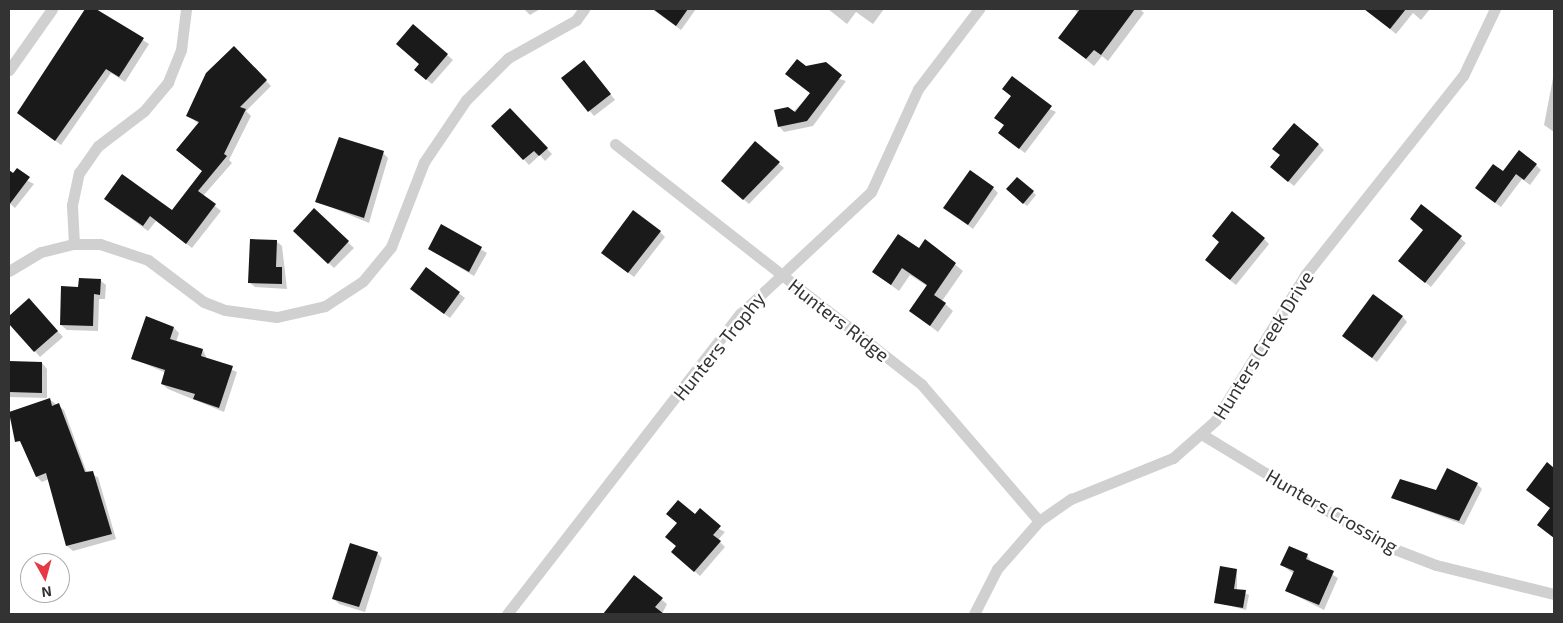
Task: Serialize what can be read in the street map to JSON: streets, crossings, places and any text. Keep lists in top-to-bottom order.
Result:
{
  "streets": {
    "street": [
      "Hunters Ridge",
      "Hunters Creek Drive",
      "Hunters Trophy",
      "Hunters Crossing"
    ]
  },
  "crossings": [
    ["Hunters Ridge", "Hunters Creek Drive"],
    ["Hunters Ridge", "Hunters Trophy"],
    ["Hunters Creek Drive", "Hunters Crossing"]
  ],
  "north": "bottom"
}
